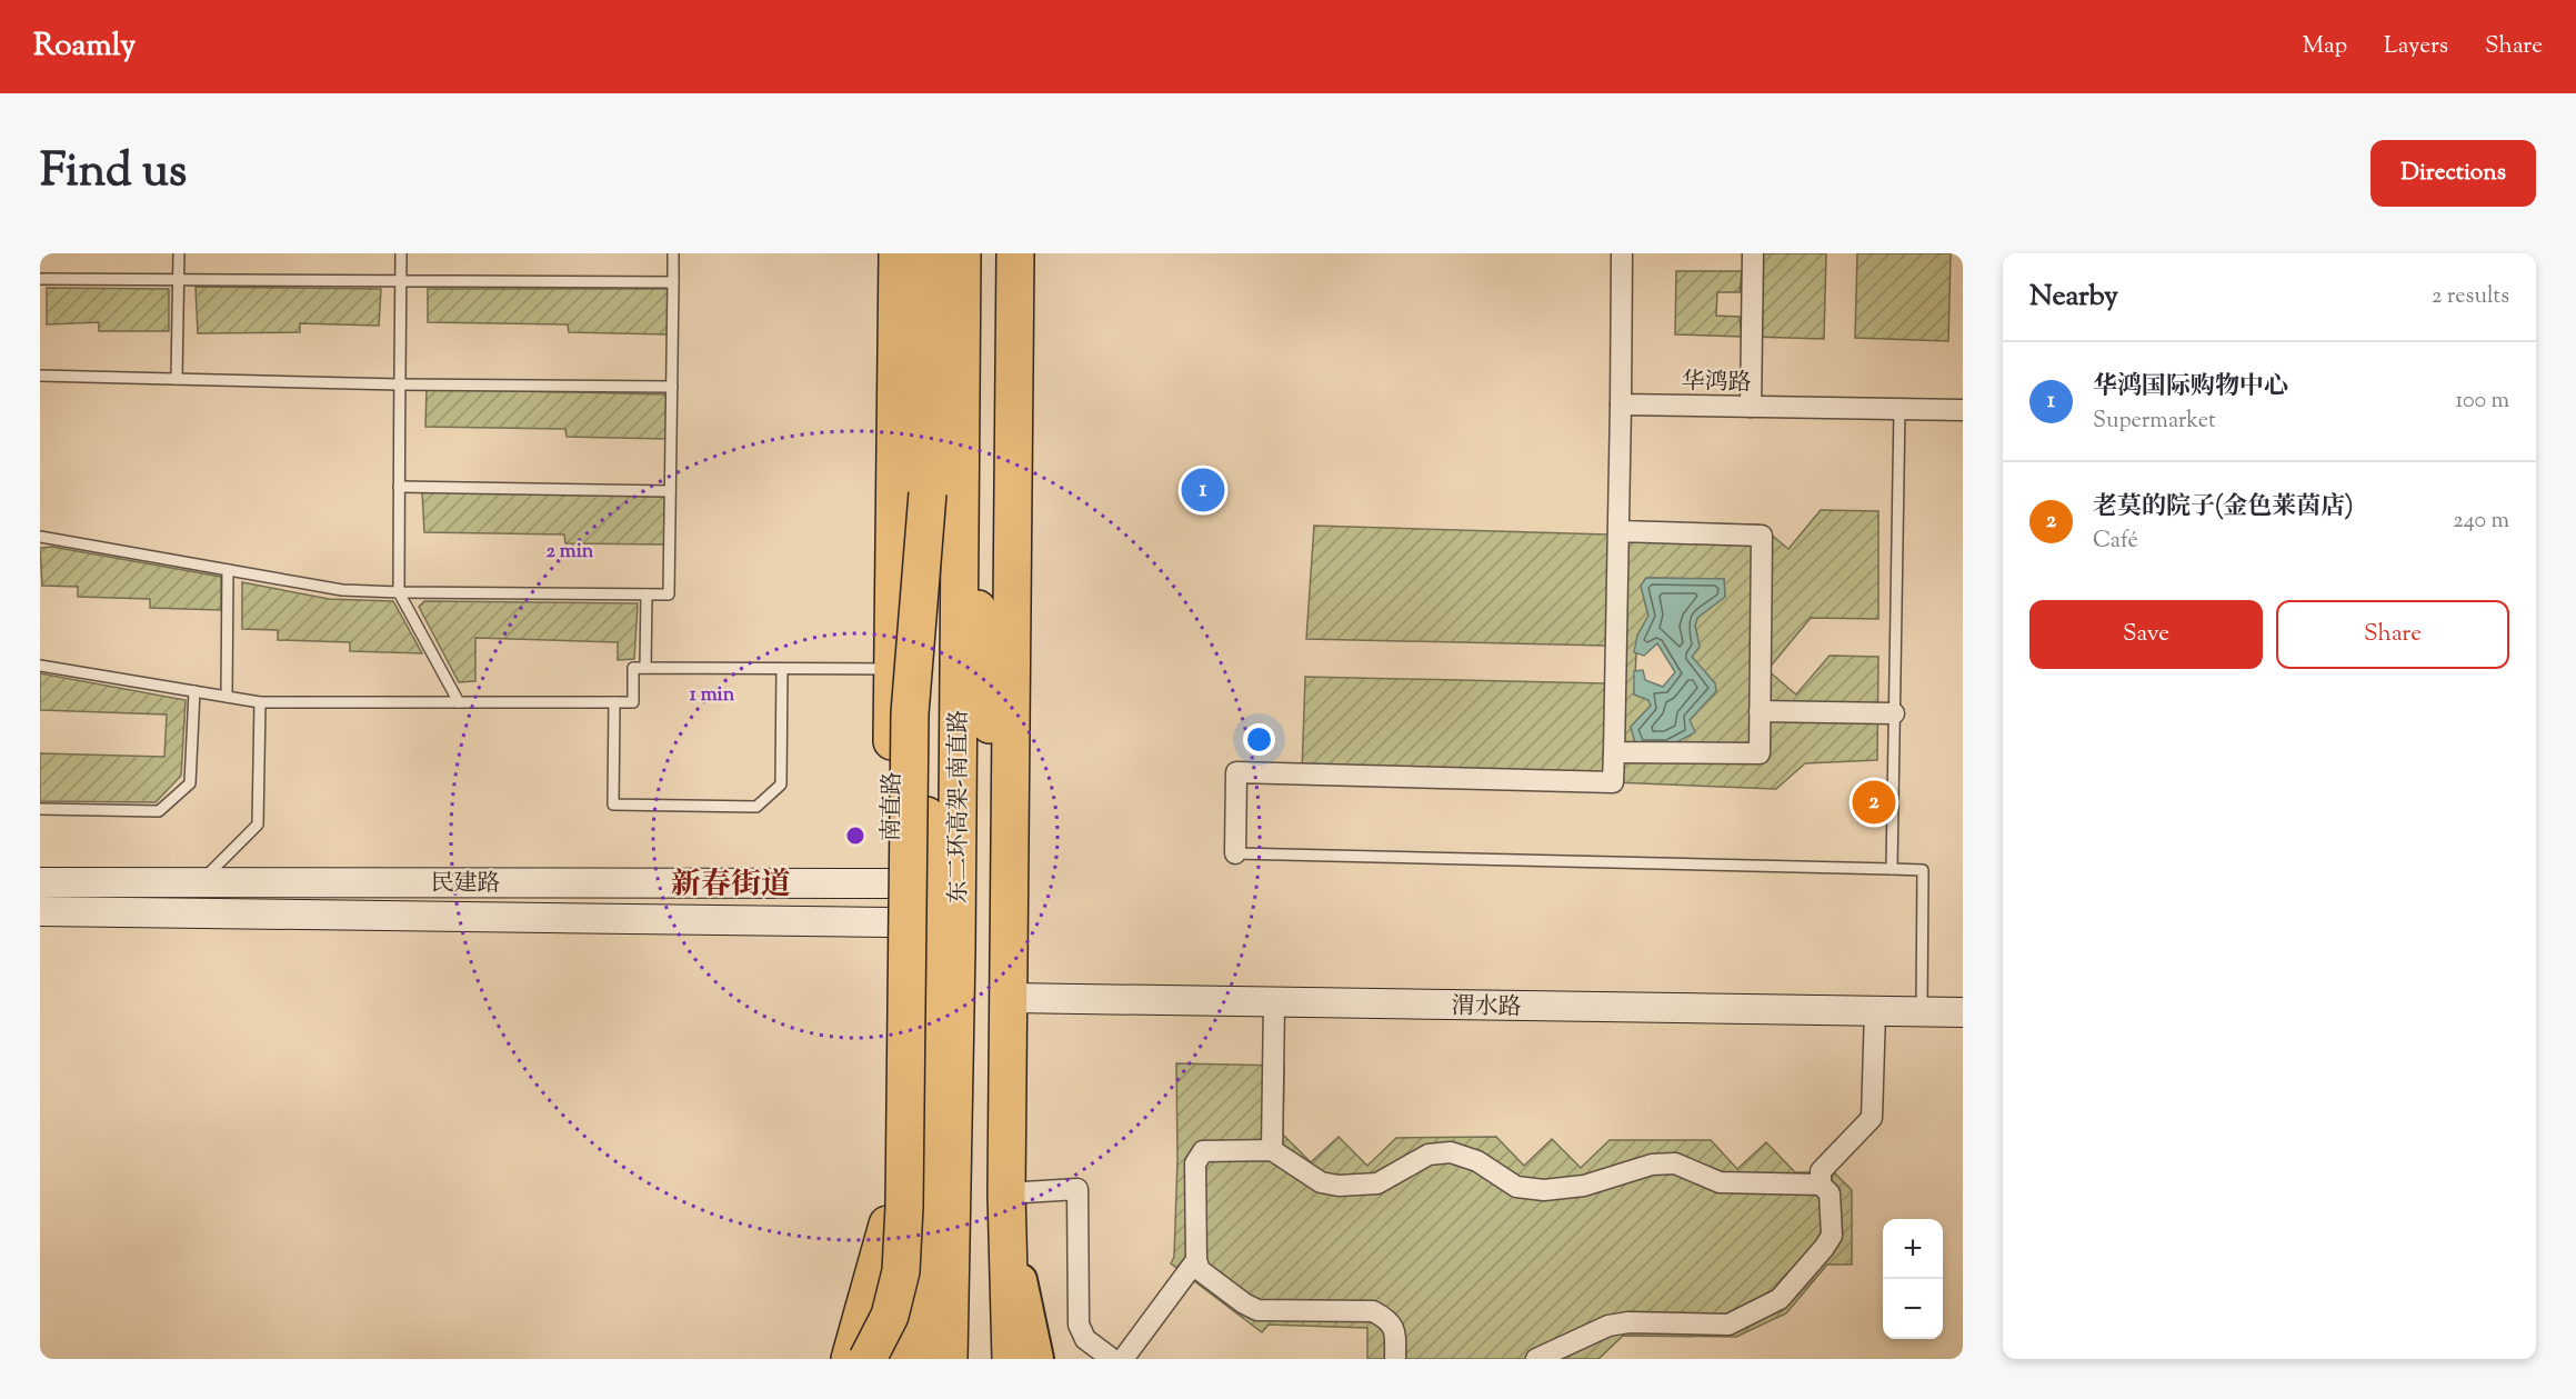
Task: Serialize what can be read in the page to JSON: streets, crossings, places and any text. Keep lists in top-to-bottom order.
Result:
{
  "streets": {
    "highway": ["南直路", "东二环高架-南直路"],
    "street": ["华鸿路", "民建路", "渭水路"]
  },
  "crossings": [
    ["南直路", "民建路"]
  ],
  "districts": ["新春街道"],
  "page": {
    "header": "Roamly",
    "nav": ["Map", "Layers", "Share"],
    "title": "Find us",
    "buttons": [
      "Directions",
      ["Save", "Share"]
    ],
    "heading": ["Nearby", "2 results"],
    "list": [
      {
        "mark": "1",
        "name": "华鸿国际购物中心",
        "note": "Supermarket",
        "value": "100 m"
      },
      {
        "mark": "2",
        "name": "老莫的院子(金色莱茵店)",
        "note": "Café",
        "value": "240 m"
      }
    ],
    "pins": ["1", "2"],
    "map_buttons": ["+", "−"]
  },
  "rings": ["2 min", "1 min"]
}
